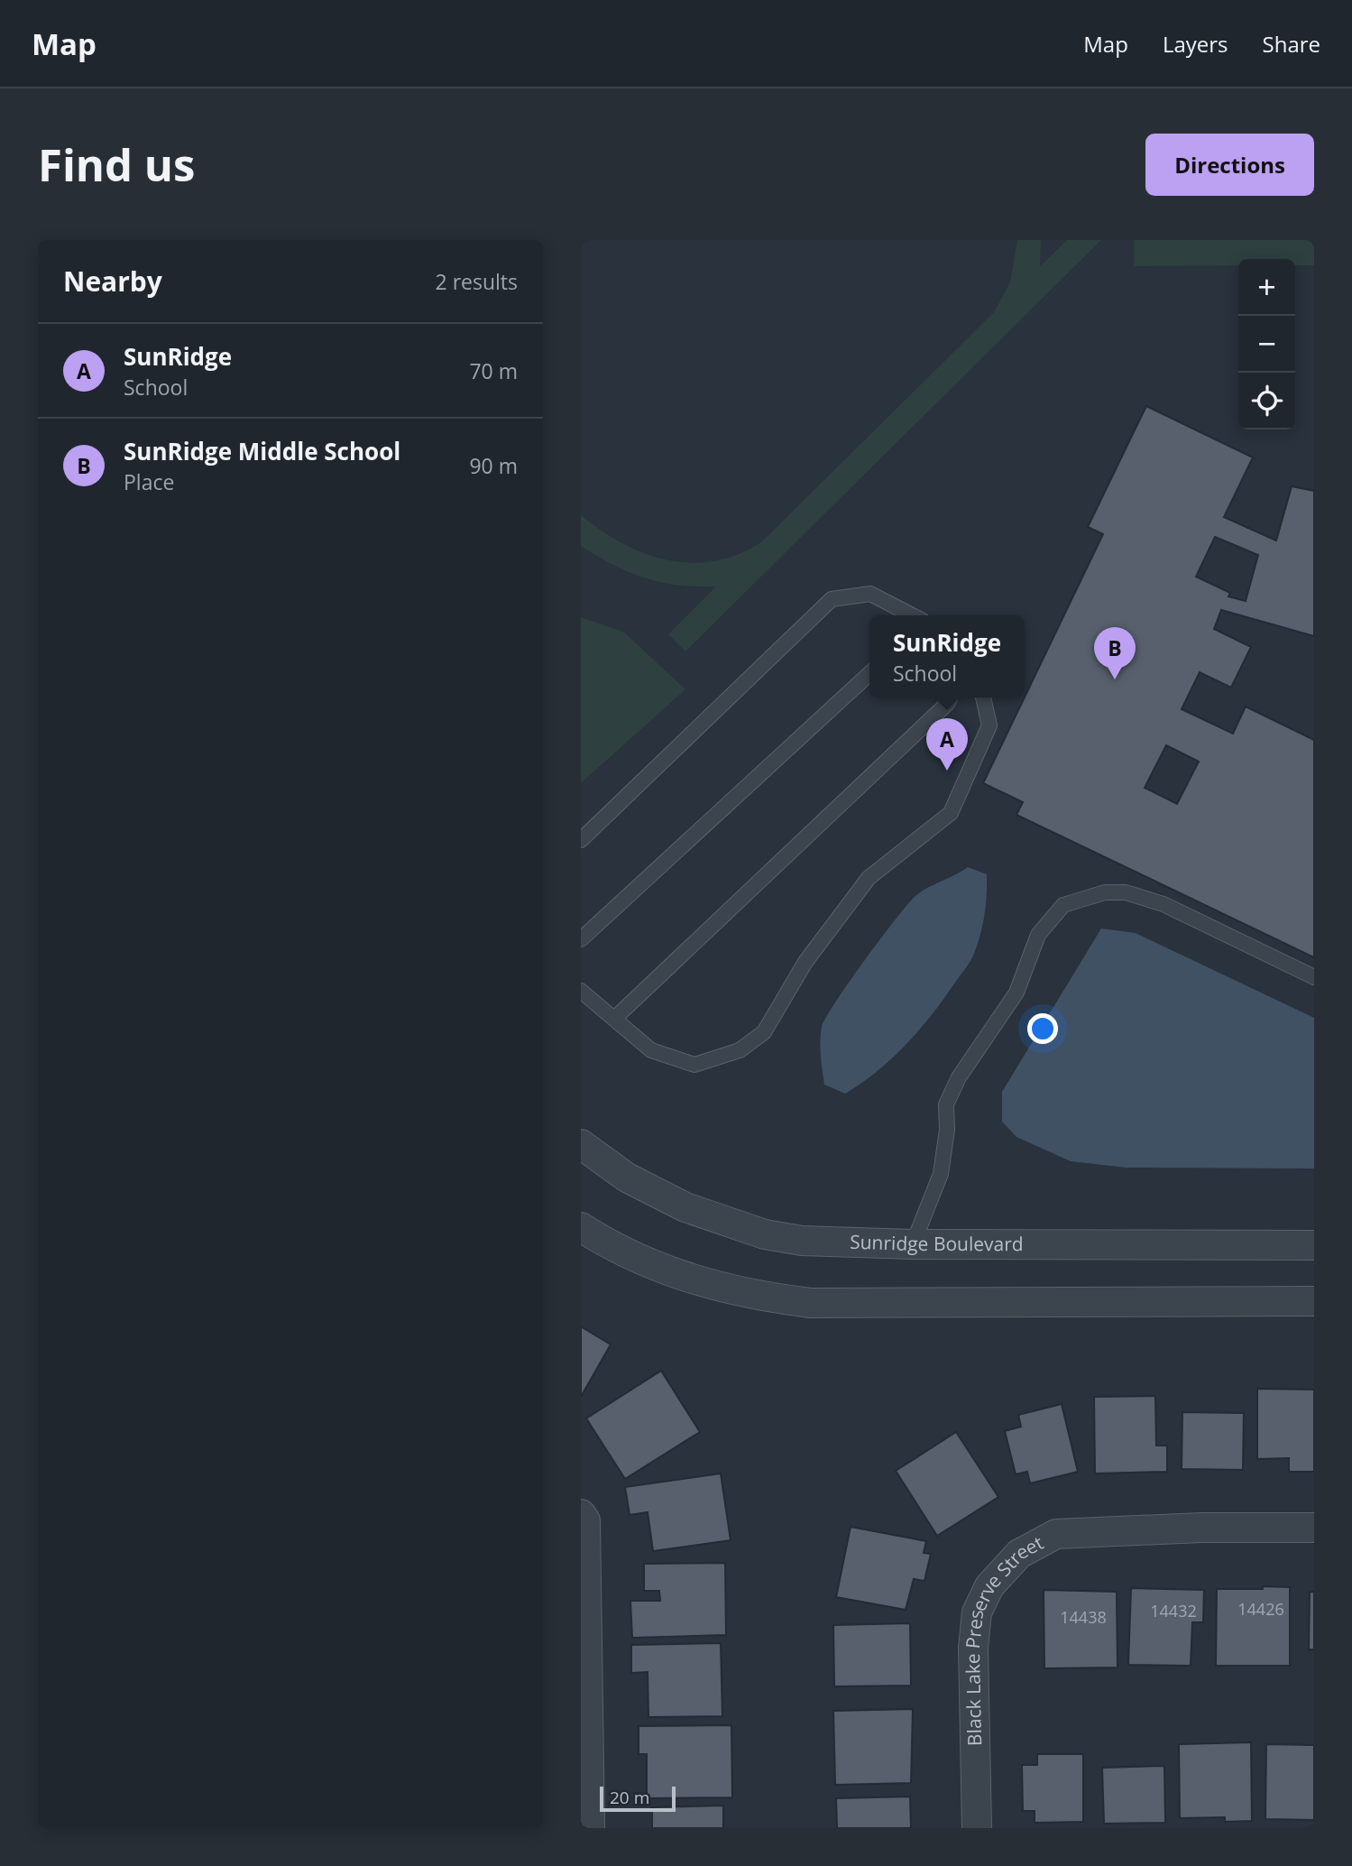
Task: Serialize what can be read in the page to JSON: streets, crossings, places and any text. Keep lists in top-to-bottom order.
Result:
{
  "streets": {
    "street": ["Sunridge Boulevard", "Black Lake Preserve Street"]
  },
  "house_numbers": ["14426", "14432", "14438"],
  "scale_bar": "20 m",
  "page": {
    "header": "Map",
    "nav": ["Map", "Layers", "Share"],
    "buttons": "Directions",
    "title": "Find us",
    "heading": ["Nearby", "2 results"],
    "map_buttons": ["+", "−"],
    "list": [
      {
        "mark": "A",
        "name": "SunRidge",
        "note": "School",
        "value": "70 m"
      },
      {
        "mark": "B",
        "name": "SunRidge Middle School",
        "note": "Place",
        "value": "90 m"
      }
    ],
    "popup": ["SunRidge", "School"],
    "pins": ["B", "A"],
    "scale": "20 m"
  }
}
